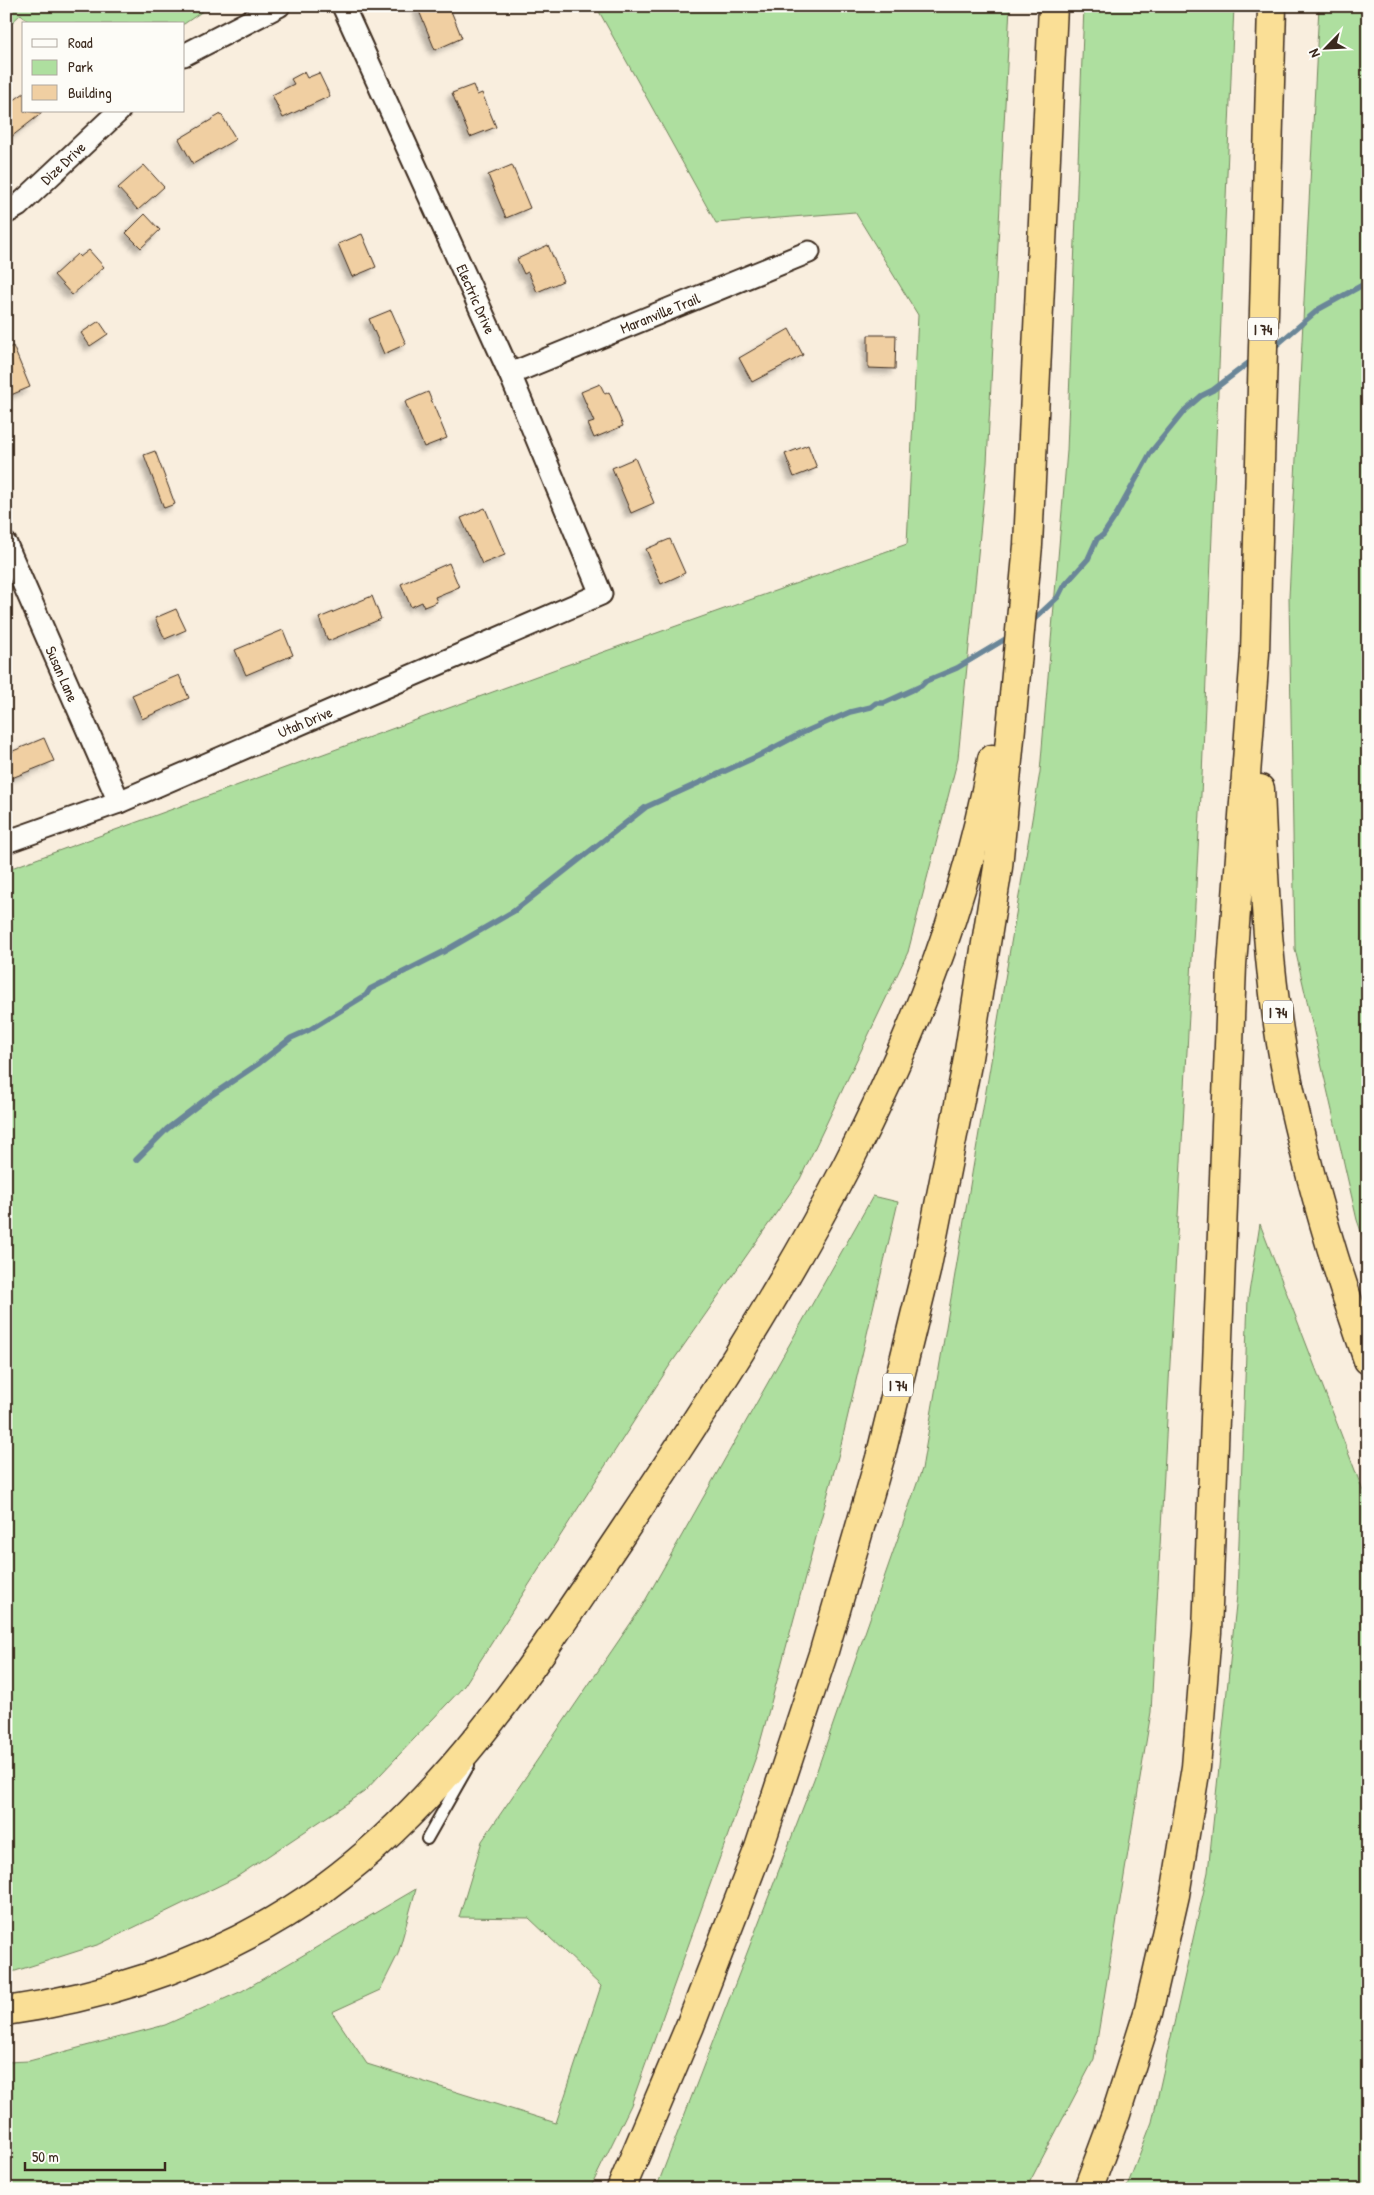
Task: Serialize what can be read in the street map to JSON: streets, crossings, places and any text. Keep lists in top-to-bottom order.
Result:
{
  "streets": {
    "highway": ["I 74"],
    "street": [
      "Dize Drive",
      "Electric Drive",
      "Maranville Trail",
      "Susan Lane",
      "Utah Drive"
    ]
  },
  "crossings": [
    ["Electric Drive", "Maranville Trail"],
    ["Electric Drive", "Utah Drive"],
    ["Susan Lane", "Utah Drive"]
  ],
  "legend": ["Road", "Park", "Building"],
  "scale_bar": "50 m",
  "north": "bottom left"
}
